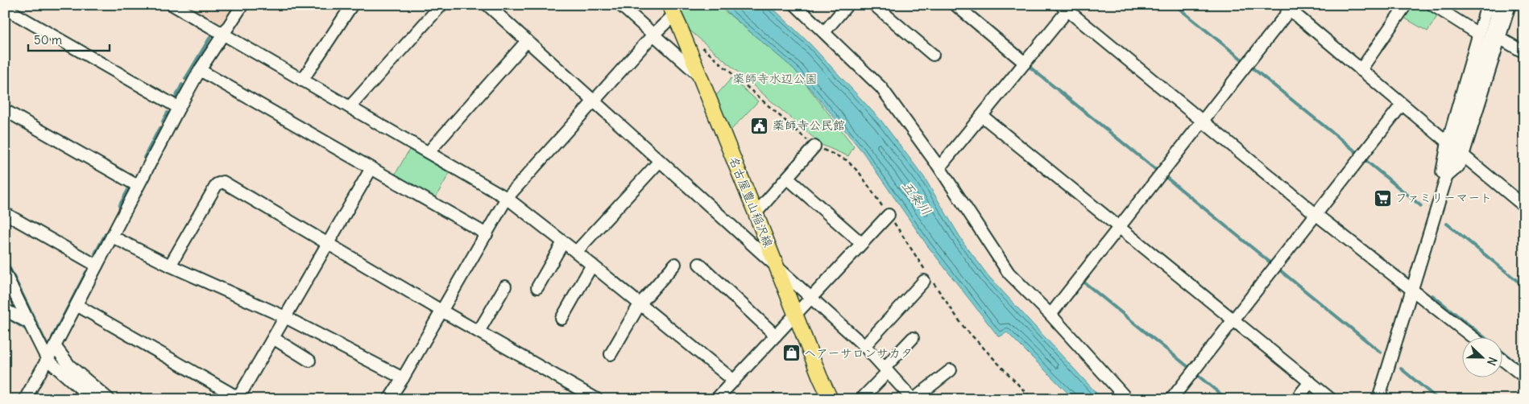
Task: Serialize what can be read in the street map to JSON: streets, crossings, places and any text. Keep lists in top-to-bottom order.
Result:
{
  "streets": {
    "main road": ["名古屋豊山稲沢線"]
  },
  "water": ["五条川"],
  "parks": ["薬師寺水辺公園"],
  "places": {
    "public building": ["薬師寺公民館"],
    "supermarket": ["ファミリーマート"],
    "shop": ["ヘアーサロンサカタ"]
  },
  "scale_bar": "50 m",
  "north": "right"
}
